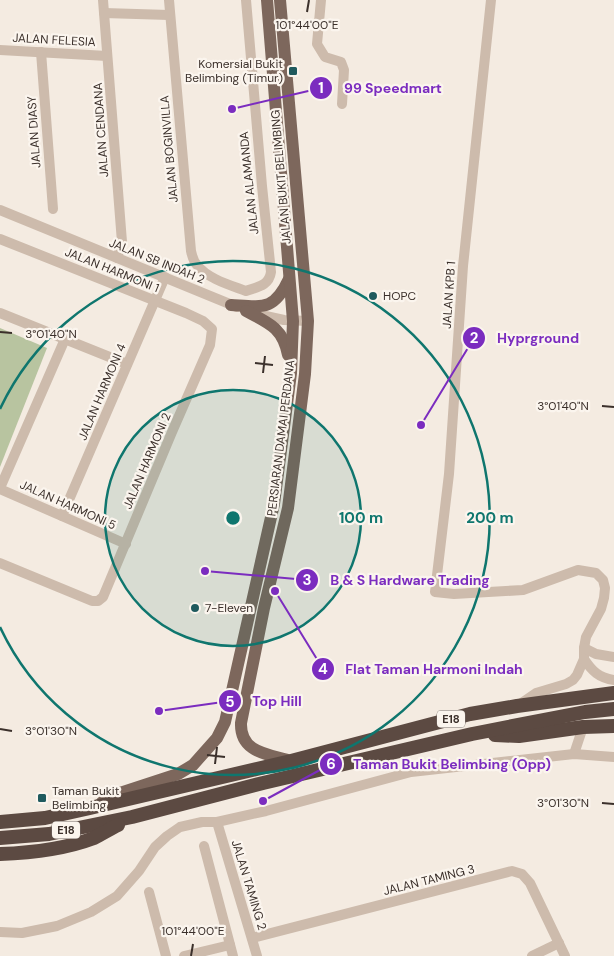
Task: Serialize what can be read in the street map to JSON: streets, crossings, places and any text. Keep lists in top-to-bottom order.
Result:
{
  "streets": {
    "highway": ["E18"],
    "main road": ["JALAN BUKIT BELIMBING", "PERSIARAN DAMAI PERDANA"],
    "street": [
      "JALAN FELESIA",
      "JALAN CENDANA",
      "JALAN DIASY",
      "JALAN BOGINVILLA",
      "JALAN ALAMANDA",
      "JALAN SB INDAH 2",
      "JALAN HARMONI 1",
      "JALAN KPB 1",
      "JALAN HARMONI 4",
      "JALAN HARMONI 2",
      "JALAN HARMONI 5",
      "JALAN TAMING 3",
      "JALAN TAMING 2"
    ]
  },
  "crossings": [
    ["JALAN FELESIA", "JALAN CENDANA"],
    ["JALAN FELESIA", "JALAN DIASY"],
    ["JALAN CENDANA", "JALAN SB INDAH 2"],
    ["JALAN BOGINVILLA", "JALAN ALAMANDA"],
    ["JALAN BUKIT BELIMBING", "JALAN SB INDAH 2"],
    ["JALAN BUKIT BELIMBING", "PERSIARAN DAMAI PERDANA"],
    ["JALAN SB INDAH 2", "JALAN HARMONI 4"],
    ["JALAN SB INDAH 2", "PERSIARAN DAMAI PERDANA"],
    ["JALAN HARMONI 1", "JALAN HARMONI 4"],
    ["JALAN HARMONI 1", "JALAN HARMONI 2"],
    ["JALAN HARMONI 4", "JALAN HARMONI 5"],
    ["PERSIARAN DAMAI PERDANA", "E18"],
    ["JALAN HARMONI 2", "JALAN HARMONI 5"],
    ["JALAN TAMING 3", "JALAN TAMING 2"]
  ],
  "places": {
    "transit": ["Komersial Bukit Belimbing (Timur)", "Taman Bukit Belimbing"],
    "other": [
      "99 Speedmart",
      "HOPC",
      "Hyprground",
      "B & S Hardware Trading",
      "Flat Taman Harmoni Indah",
      "7-Eleven",
      "Top Hill",
      "Taman Bukit Belimbing (Opp)"
    ]
  },
  "coordinates": ["101°44'00\"E", "3°01'40\"N", "3°01'30\"N"],
  "rings": ["100 m", "200 m"]
}
